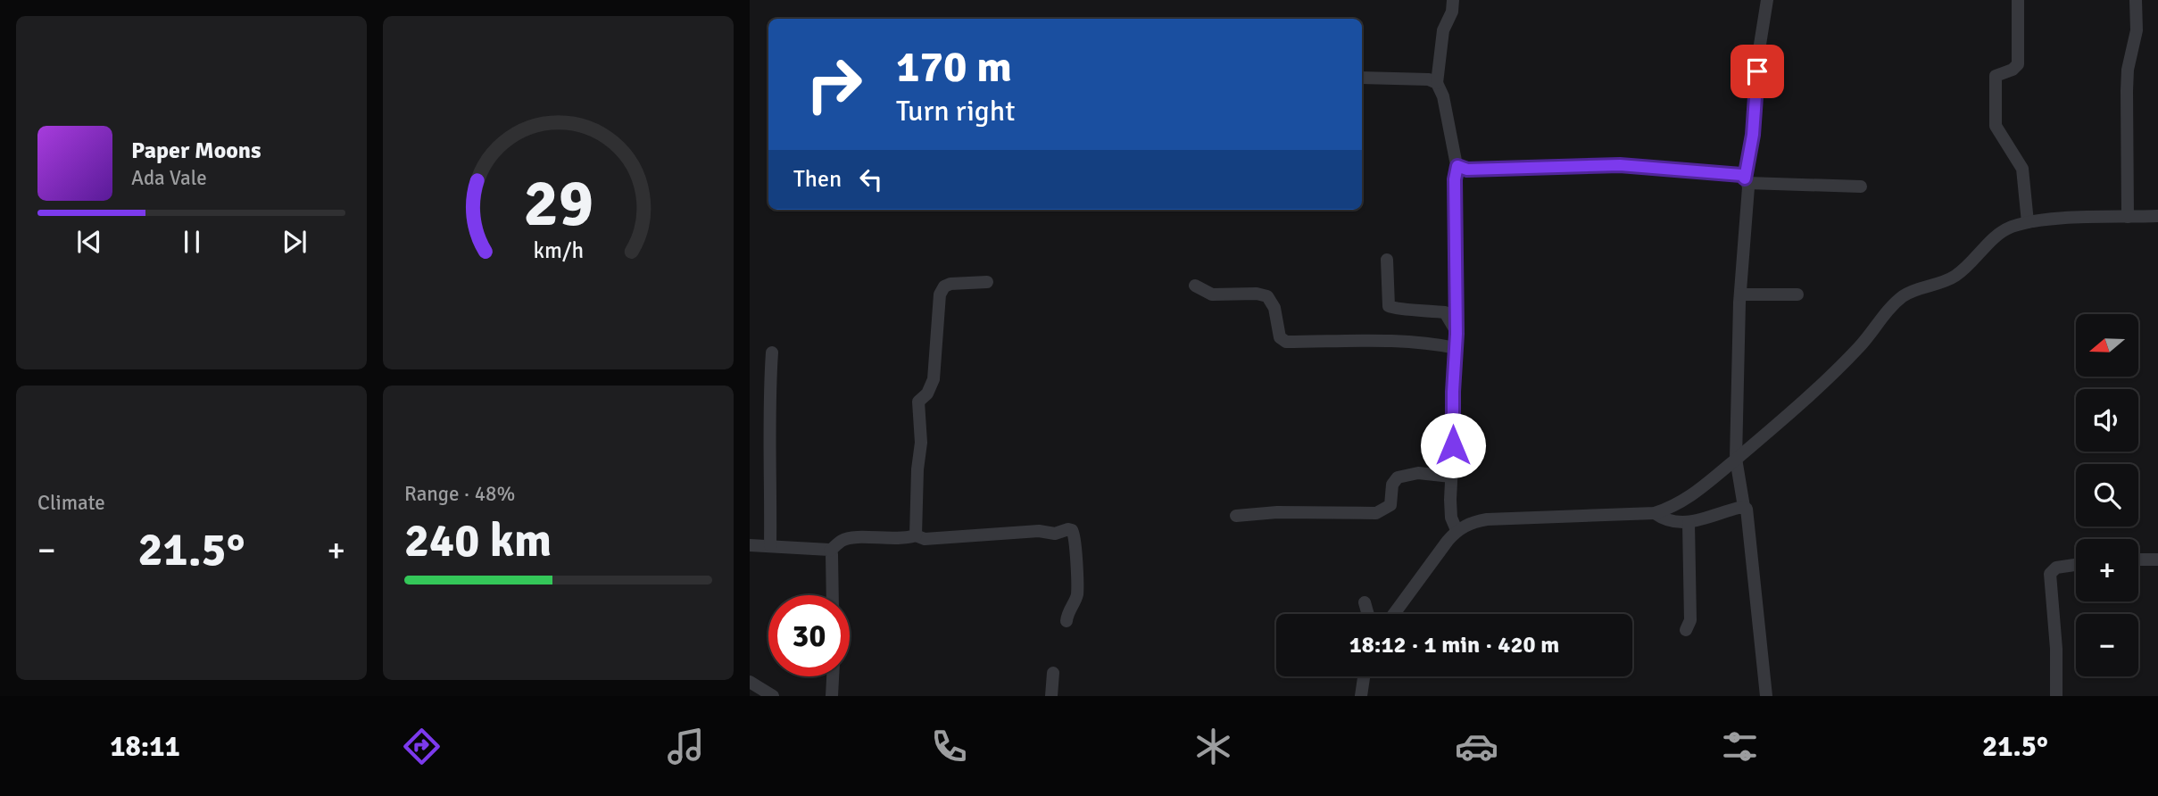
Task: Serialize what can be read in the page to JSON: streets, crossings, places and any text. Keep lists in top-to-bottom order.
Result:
{
  "north": "left",
  "page": {
    "turn": ["170 m", "Turn right"],
    "song": ["Paper Moons", "Ada Vale"],
    "then": "Then",
    "map_buttons": ["+", "−"],
    "tile": [
      "Climate",
      ["Range · 48%", "240 km"]
    ],
    "heat": ["−", "21.5°", "+"],
    "limit": "30",
    "trip": "18:12 · 1 min · 420 m",
    "tabs": ["18:11", "21.5°"],
    "gauge": ["29", "km/h"]
  }
}
